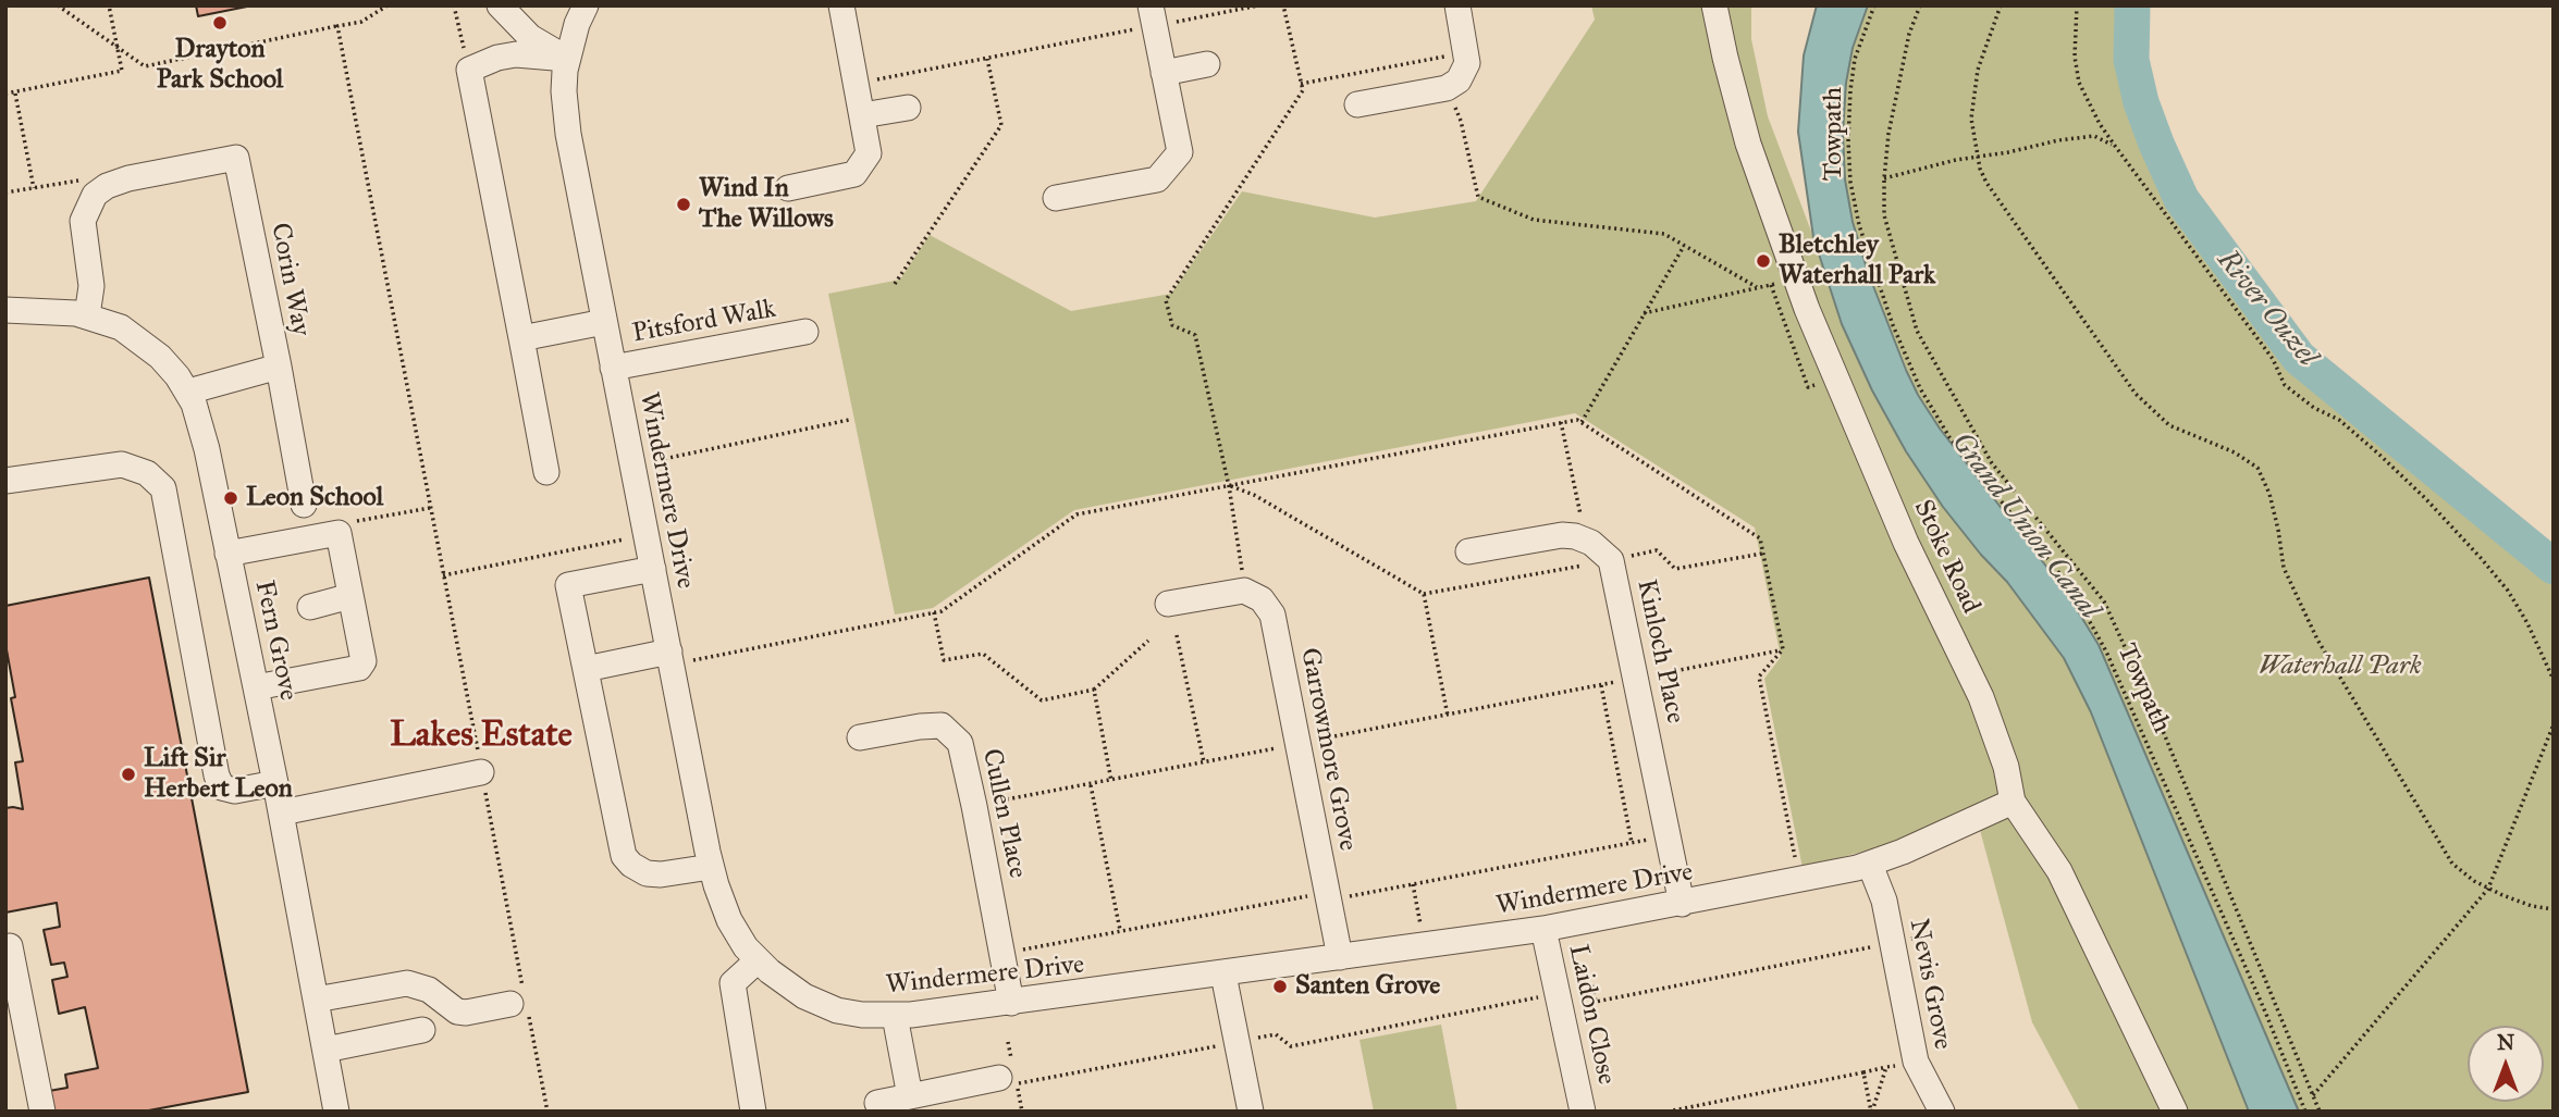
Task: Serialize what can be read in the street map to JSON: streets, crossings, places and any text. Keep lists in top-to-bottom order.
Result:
{
  "streets": {
    "street": [
      "Corin Way",
      "Pitsford Walk",
      "Windermere Drive",
      "Stoke Road",
      "Fern Grove",
      "Kinloch Place",
      "Garrowmore Grove",
      "Cullen Place",
      "Nevis Grove",
      "Laidon Close"
    ],
    "path": ["Towpath"]
  },
  "crossings": [
    ["Corin Way", "Fern Grove"],
    ["Pitsford Walk", "Windermere Drive"],
    ["Windermere Drive", "Stoke Road"],
    ["Windermere Drive", "Kinloch Place"],
    ["Windermere Drive", "Garrowmore Grove"],
    ["Windermere Drive", "Cullen Place"],
    ["Windermere Drive", "Nevis Grove"],
    ["Windermere Drive", "Laidon Close"]
  ],
  "districts": ["Lakes Estate"],
  "water": ["River Ouzel", "Grand Union Canal"],
  "parks": ["Waterhall Park"],
  "places": [
    "Drayton Park School",
    "Wind In The Willows",
    "Bletchley Waterhall Park",
    "Leon School",
    "Lift Sir Herbert Leon",
    "Santen Grove"
  ],
  "north": "top"
}
